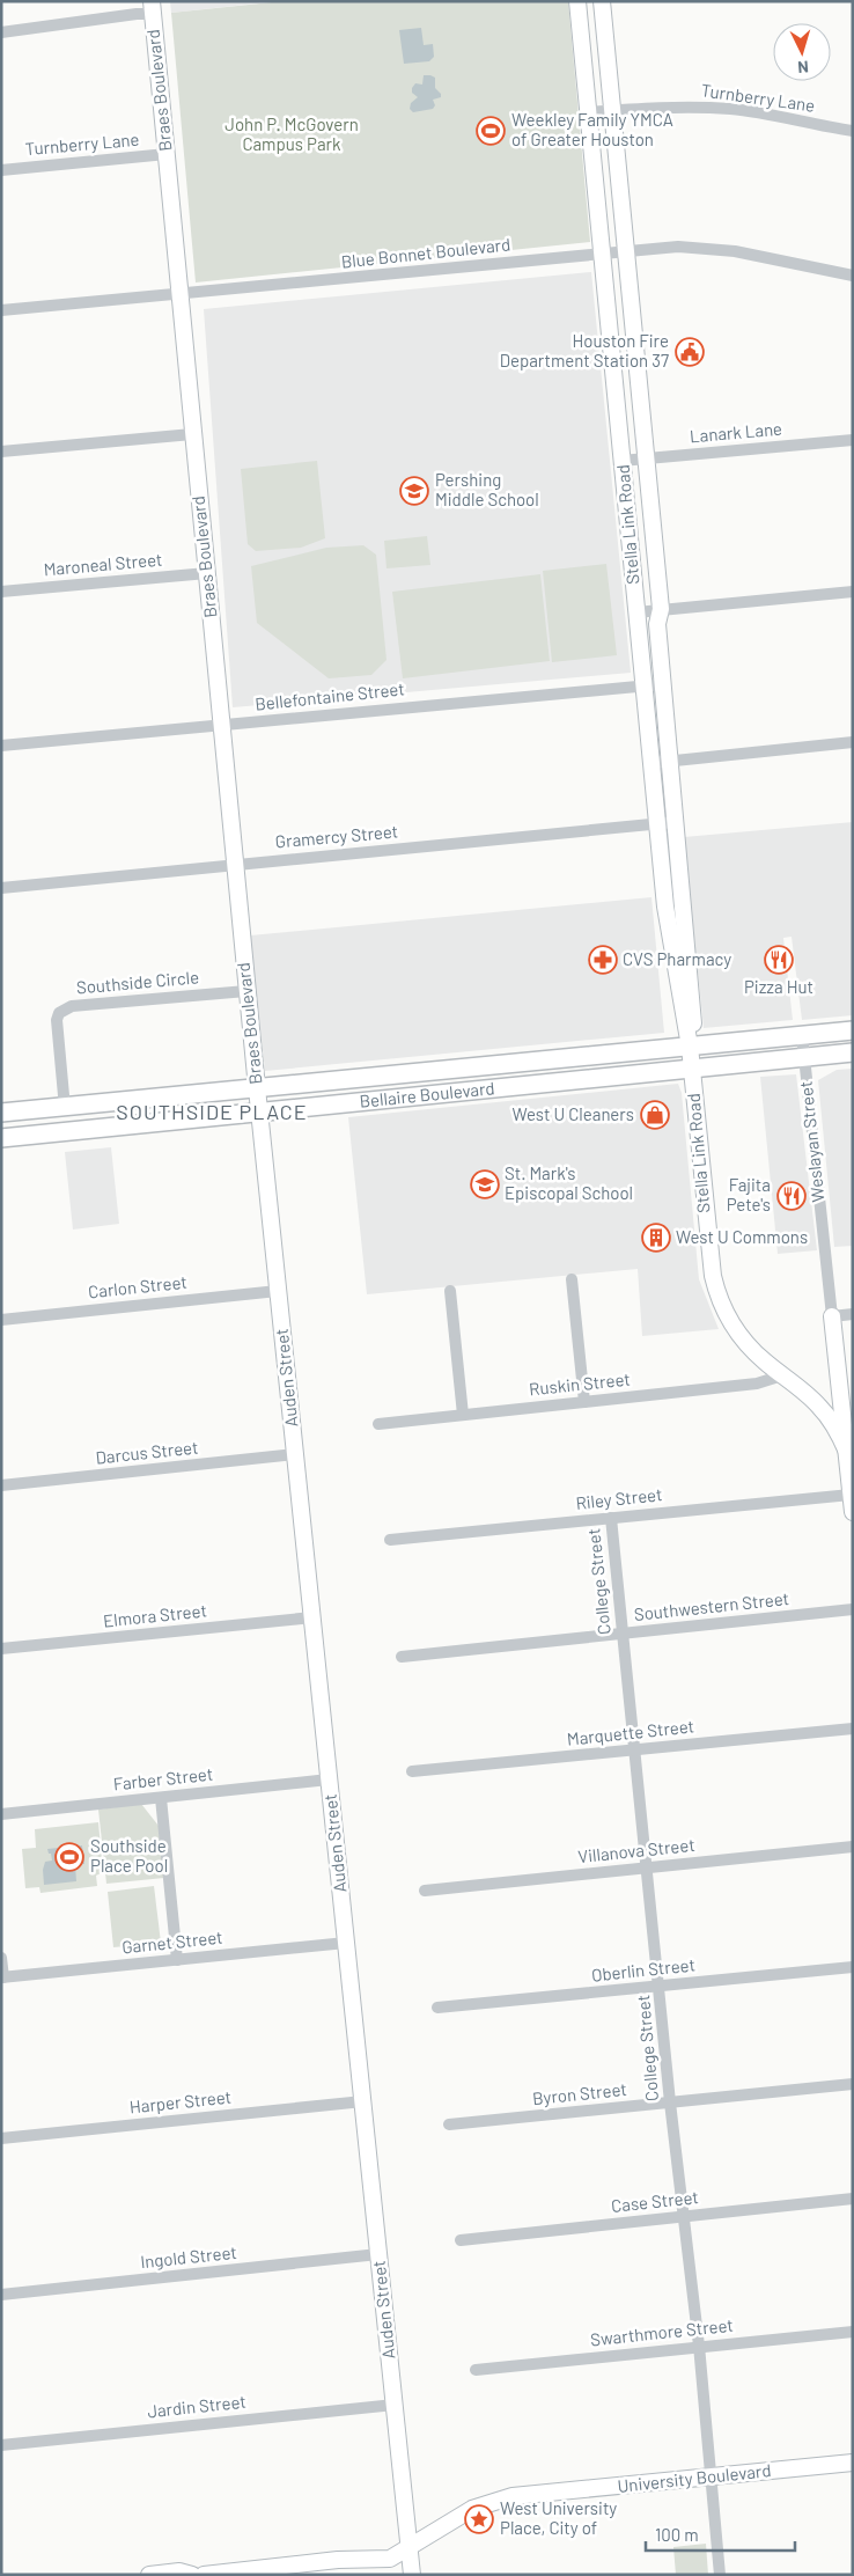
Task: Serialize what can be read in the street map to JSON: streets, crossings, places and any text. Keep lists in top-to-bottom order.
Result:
{
  "streets": {
    "main road": ["Bellaire Boulevard"],
    "street": [
      "Braes Boulevard",
      "Turnberry Lane",
      "Blue Bonnet Boulevard",
      "Lanark Lane",
      "Stella Link Road",
      "Maroneal Street",
      "Bellefontaine Street",
      "Gramercy Street",
      "Southside Circle",
      "Weslayan Street",
      "Carlon Street",
      "Auden Street",
      "Ruskin Street",
      "Darcus Street",
      "Riley Street",
      "College Street",
      "Southwestern Street",
      "Elmora Street",
      "Marquette Street",
      "Farber Street",
      "Villanova Street",
      "Garnet Street",
      "Oberlin Street",
      "Byron Street",
      "Harper Street",
      "Case Street",
      "Ingold Street",
      "Swarthmore Street",
      "Jardin Street",
      "University Boulevard"
    ]
  },
  "crossings": [
    ["Braes Boulevard", "Turnberry Lane"],
    ["Braes Boulevard", "Blue Bonnet Boulevard"],
    ["Braes Boulevard", "Maroneal Street"],
    ["Braes Boulevard", "Bellefontaine Street"],
    ["Braes Boulevard", "Gramercy Street"],
    ["Braes Boulevard", "Southside Circle"],
    ["Braes Boulevard", "Bellaire Boulevard"],
    ["Braes Boulevard", "Auden Street"],
    ["Turnberry Lane", "Stella Link Road"],
    ["Blue Bonnet Boulevard", "Stella Link Road"],
    ["Lanark Lane", "Stella Link Road"],
    ["Stella Link Road", "Bellefontaine Street"],
    ["Stella Link Road", "Gramercy Street"],
    ["Stella Link Road", "Bellaire Boulevard"],
    ["Stella Link Road", "Weslayan Street"],
    ["Stella Link Road", "Ruskin Street"],
    ["Southside Circle", "Bellaire Boulevard"],
    ["Bellaire Boulevard", "Weslayan Street"],
    ["Bellaire Boulevard", "Auden Street"],
    ["Weslayan Street", "Riley Street"],
    ["Carlon Street", "Auden Street"],
    ["Auden Street", "Darcus Street"],
    ["Auden Street", "Elmora Street"],
    ["Auden Street", "Farber Street"],
    ["Auden Street", "Garnet Street"],
    ["Auden Street", "Harper Street"],
    ["Auden Street", "Ingold Street"],
    ["Auden Street", "Jardin Street"],
    ["Auden Street", "University Boulevard"],
    ["Riley Street", "College Street"],
    ["College Street", "Southwestern Street"],
    ["College Street", "Marquette Street"],
    ["College Street", "Villanova Street"],
    ["College Street", "Oberlin Street"],
    ["College Street", "Byron Street"],
    ["College Street", "Case Street"],
    ["College Street", "Swarthmore Street"],
    ["College Street", "University Boulevard"]
  ],
  "districts": ["SOUTHSIDE PLACE"],
  "parks": ["John P. McGovern Campus Park"],
  "places": {
    "sports": ["Weekley Family YMCA of Greater Houston", "Southside Place Pool"],
    "public building": ["Houston Fire Department Station 37"],
    "school or university": ["Pershing Middle School", "St. Mark's Episcopal School"],
    "pharmacy": ["CVS Pharmacy"],
    "restaurant": ["Pizza Hut", "Fajita Pete's"],
    "shop": ["West U Cleaners"],
    "building": ["West U Commons"],
    "place": ["West University Place, City of"]
  },
  "scale_bar": "100 m",
  "north": "bottom"
}
